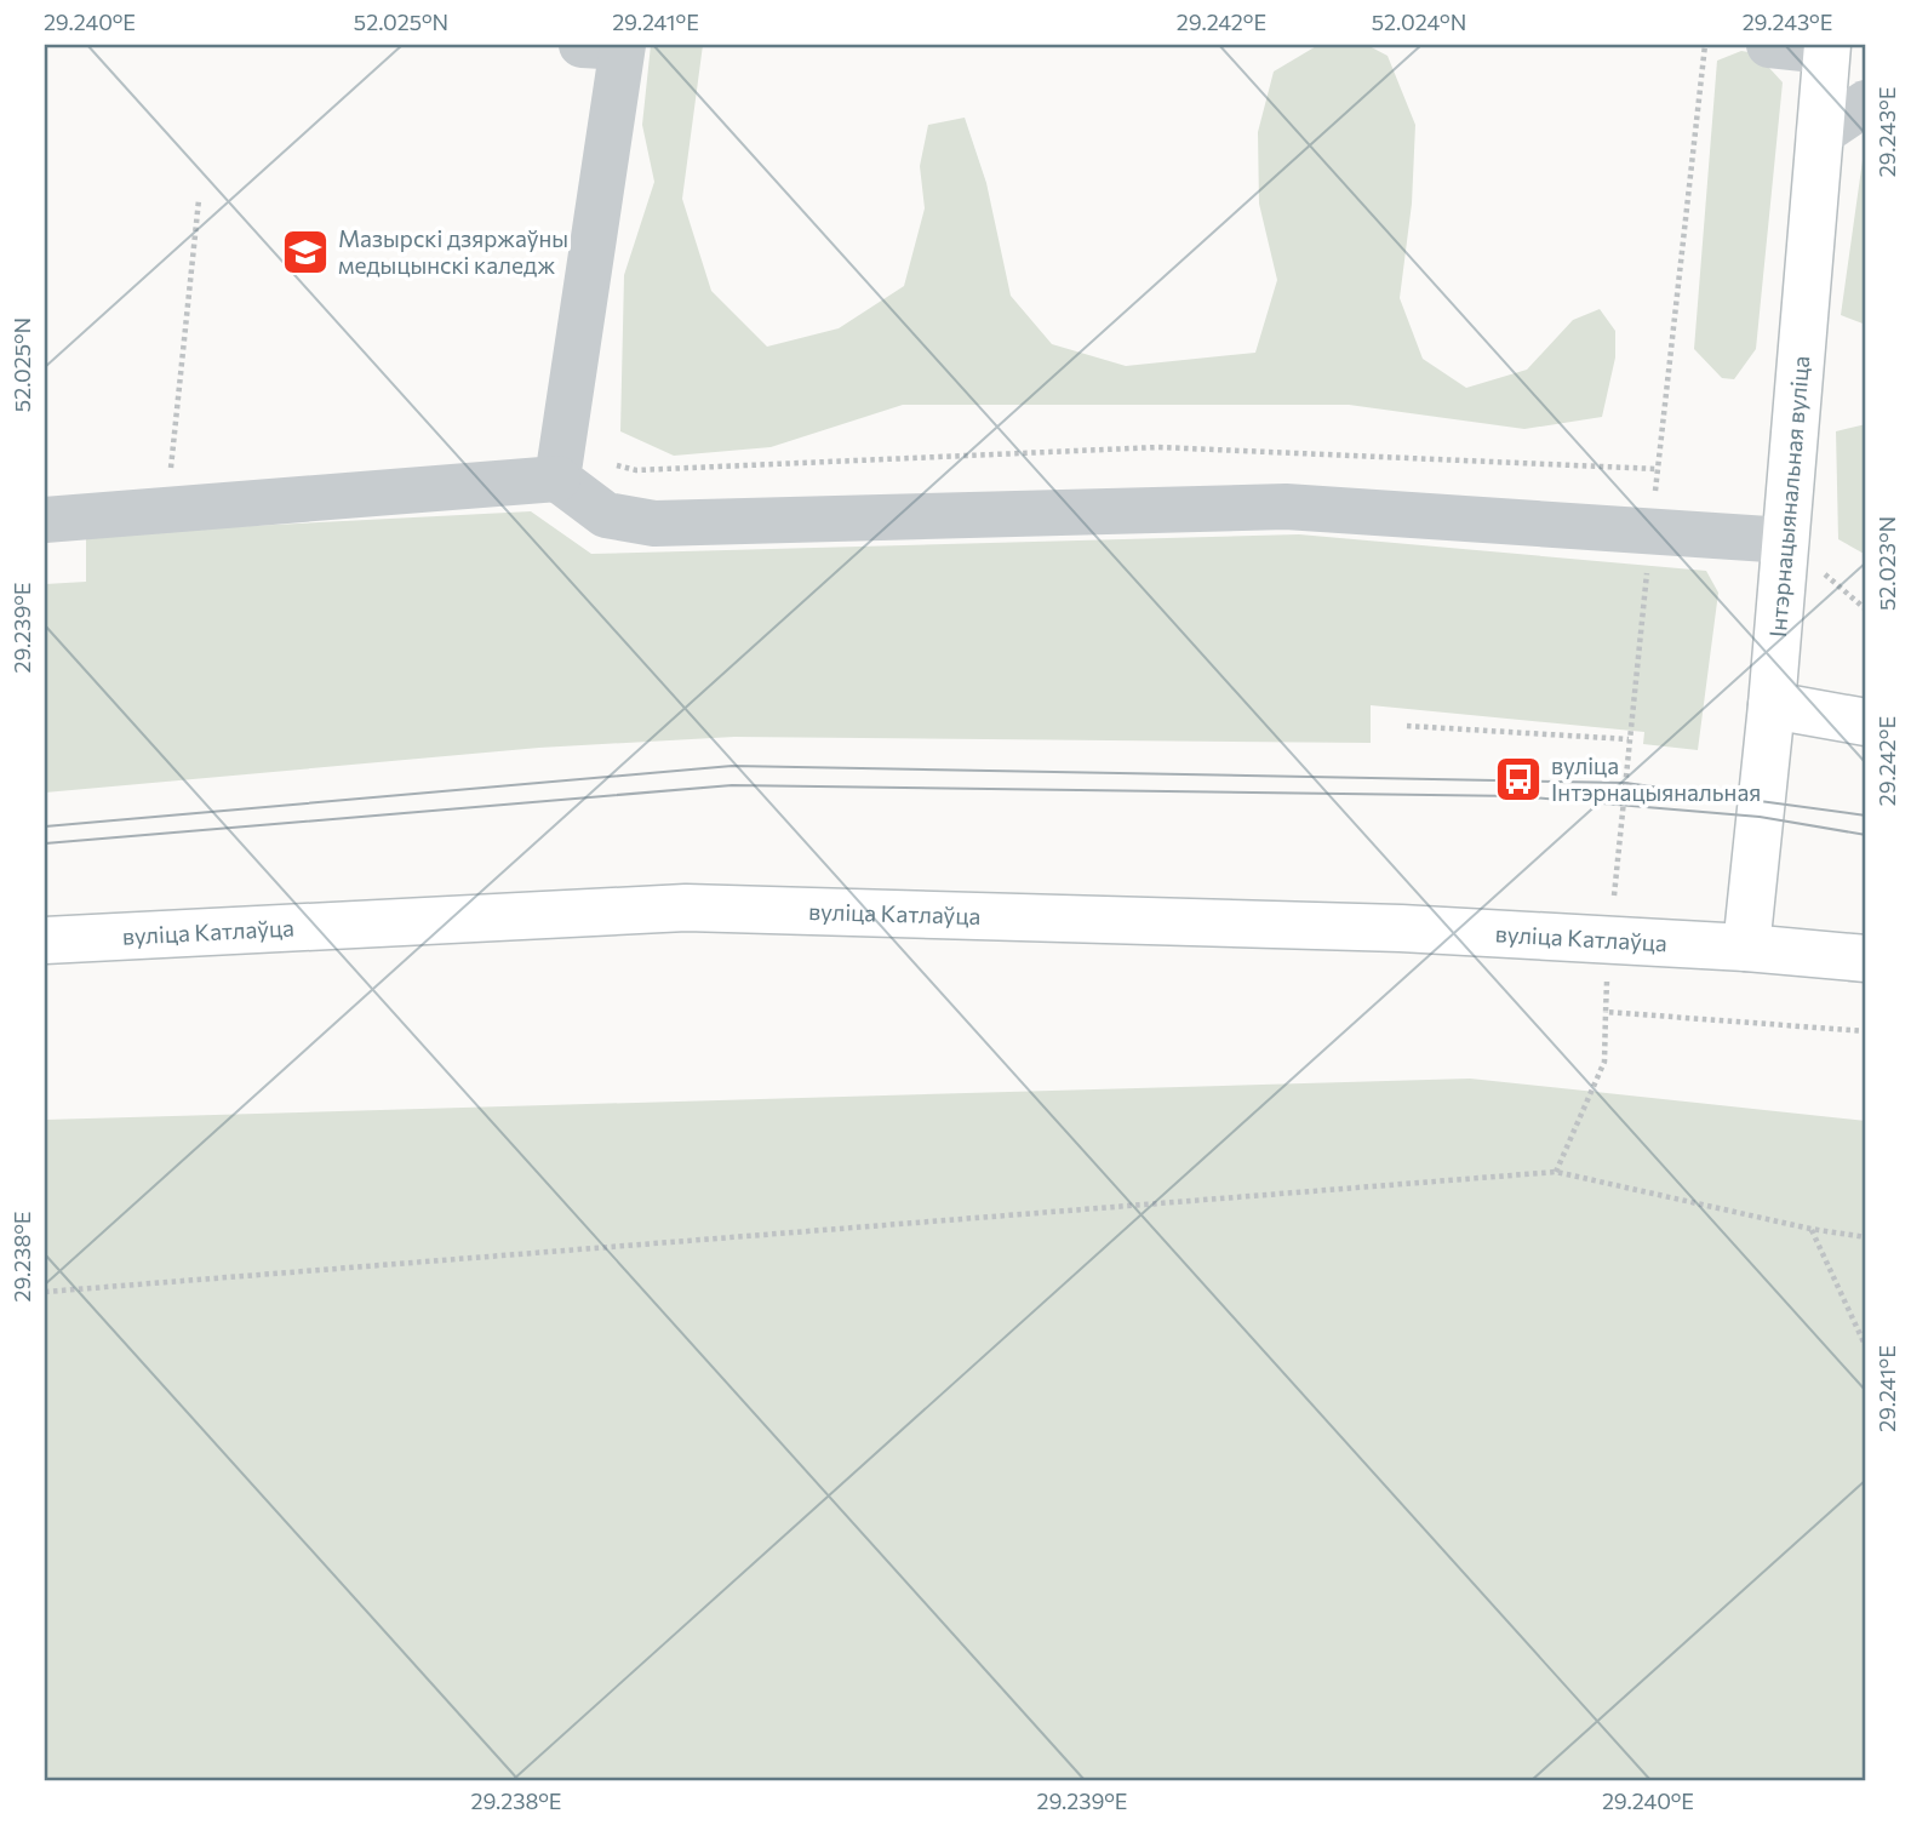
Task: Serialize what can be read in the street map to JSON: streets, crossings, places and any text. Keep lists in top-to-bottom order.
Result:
{
  "streets": {
    "main road": ["Інтэрнацыянальная вуліца", "вуліца Катлаўца"]
  },
  "crossings": [
    ["Інтэрнацыянальная вуліца", "вуліца Катлаўца"]
  ],
  "places": {
    "school or university": ["Мазырскі дзяржаўны медыцынскі каледж"],
    "bus stop": ["вуліца Інтэрнацыянальная"]
  },
  "coordinates": [
    "29.240°E",
    "52.025°N",
    "29.241°E",
    "29.242°E",
    "52.024°N",
    "29.243°E",
    "52.023°N",
    "29.239°E",
    "29.238°E"
  ]
}
